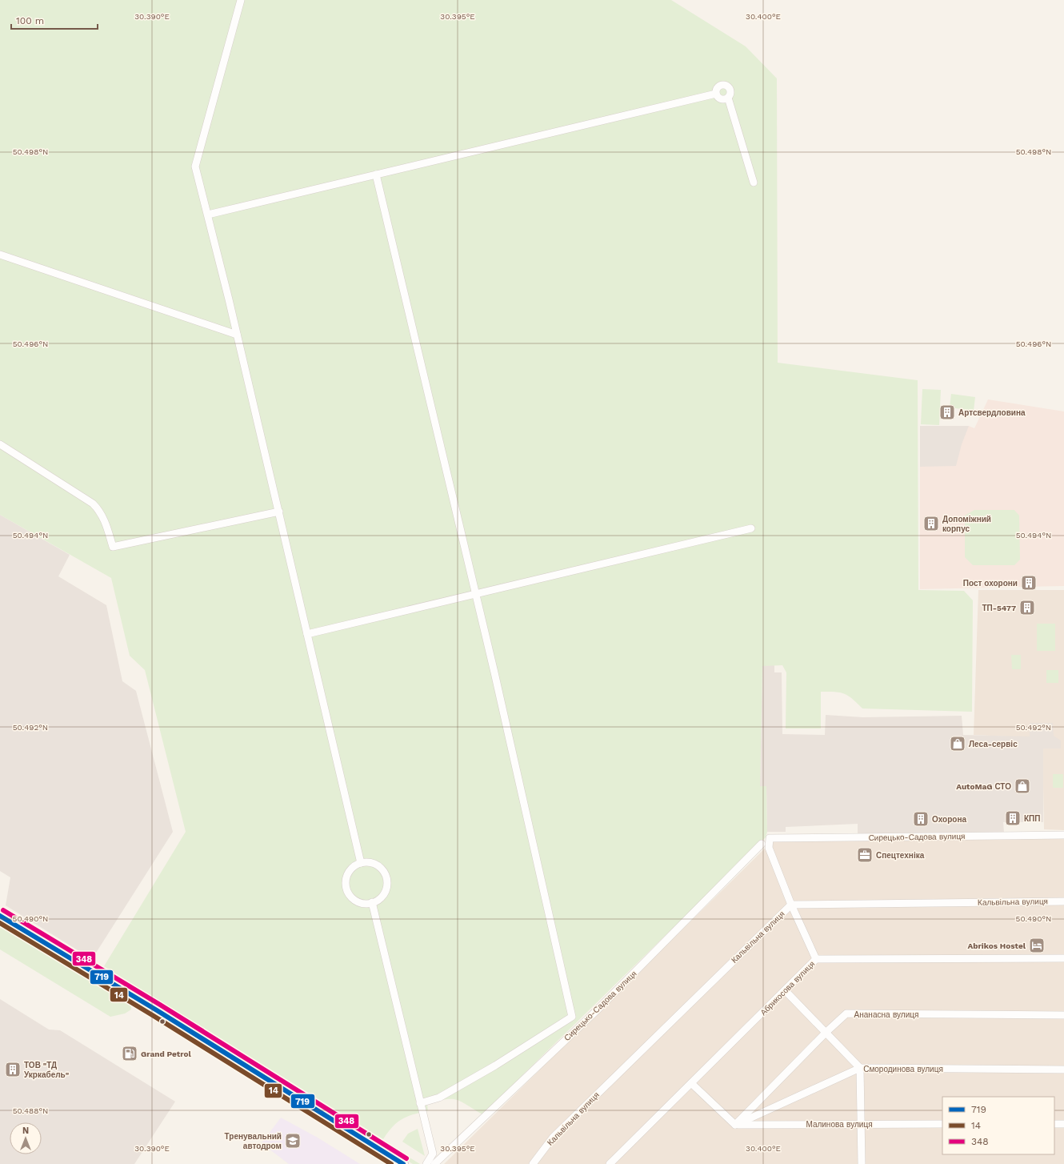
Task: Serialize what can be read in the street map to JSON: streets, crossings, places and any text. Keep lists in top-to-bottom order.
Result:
{
  "streets": {
    "street": [
      "Сирецько-Садова вулиця",
      "Кальвільна вулиця",
      "Абрикосова вулиця",
      "Ананасна вулиця",
      "Смородинова вулиця",
      "Малинова вулиця"
    ]
  },
  "crossings": [
    ["Сирецько-Садова вулиця", "Кальвільна вулиця"],
    ["Ананасна вулиця", "Смородинова вулиця"],
    ["Ананасна вулиця", "Малинова вулиця"],
    ["Смородинова вулиця", "Малинова вулиця"]
  ],
  "places": {
    "building": [
      "Артсвердловина",
      "Допоміжний корпус",
      "Пост охорони",
      "ТП-5477",
      "КПП",
      "Охорона",
      "ТОВ \"ТД Укркабель\""
    ],
    "shop": ["Леса-сервіс", "AutoMaG СТО"],
    "office": ["Спецтехніка"],
    "hotel": ["Abrikos Hostel"],
    "fuel station": ["Grand Petrol"],
    "school or university": ["Тренувальний автодром"]
  },
  "lines": ["transit line 348", "transit line 719", "transit line 14"],
  "legend": ["719", "14", "348"],
  "scale_bar": "100 m",
  "north": "top",
  "coordinates": [
    "30.390°E",
    "30.395°E",
    "30.400°E",
    "50.498°N",
    "50.496°N",
    "50.494°N",
    "50.492°N",
    "50.490°N",
    "50.488°N"
  ]
}
